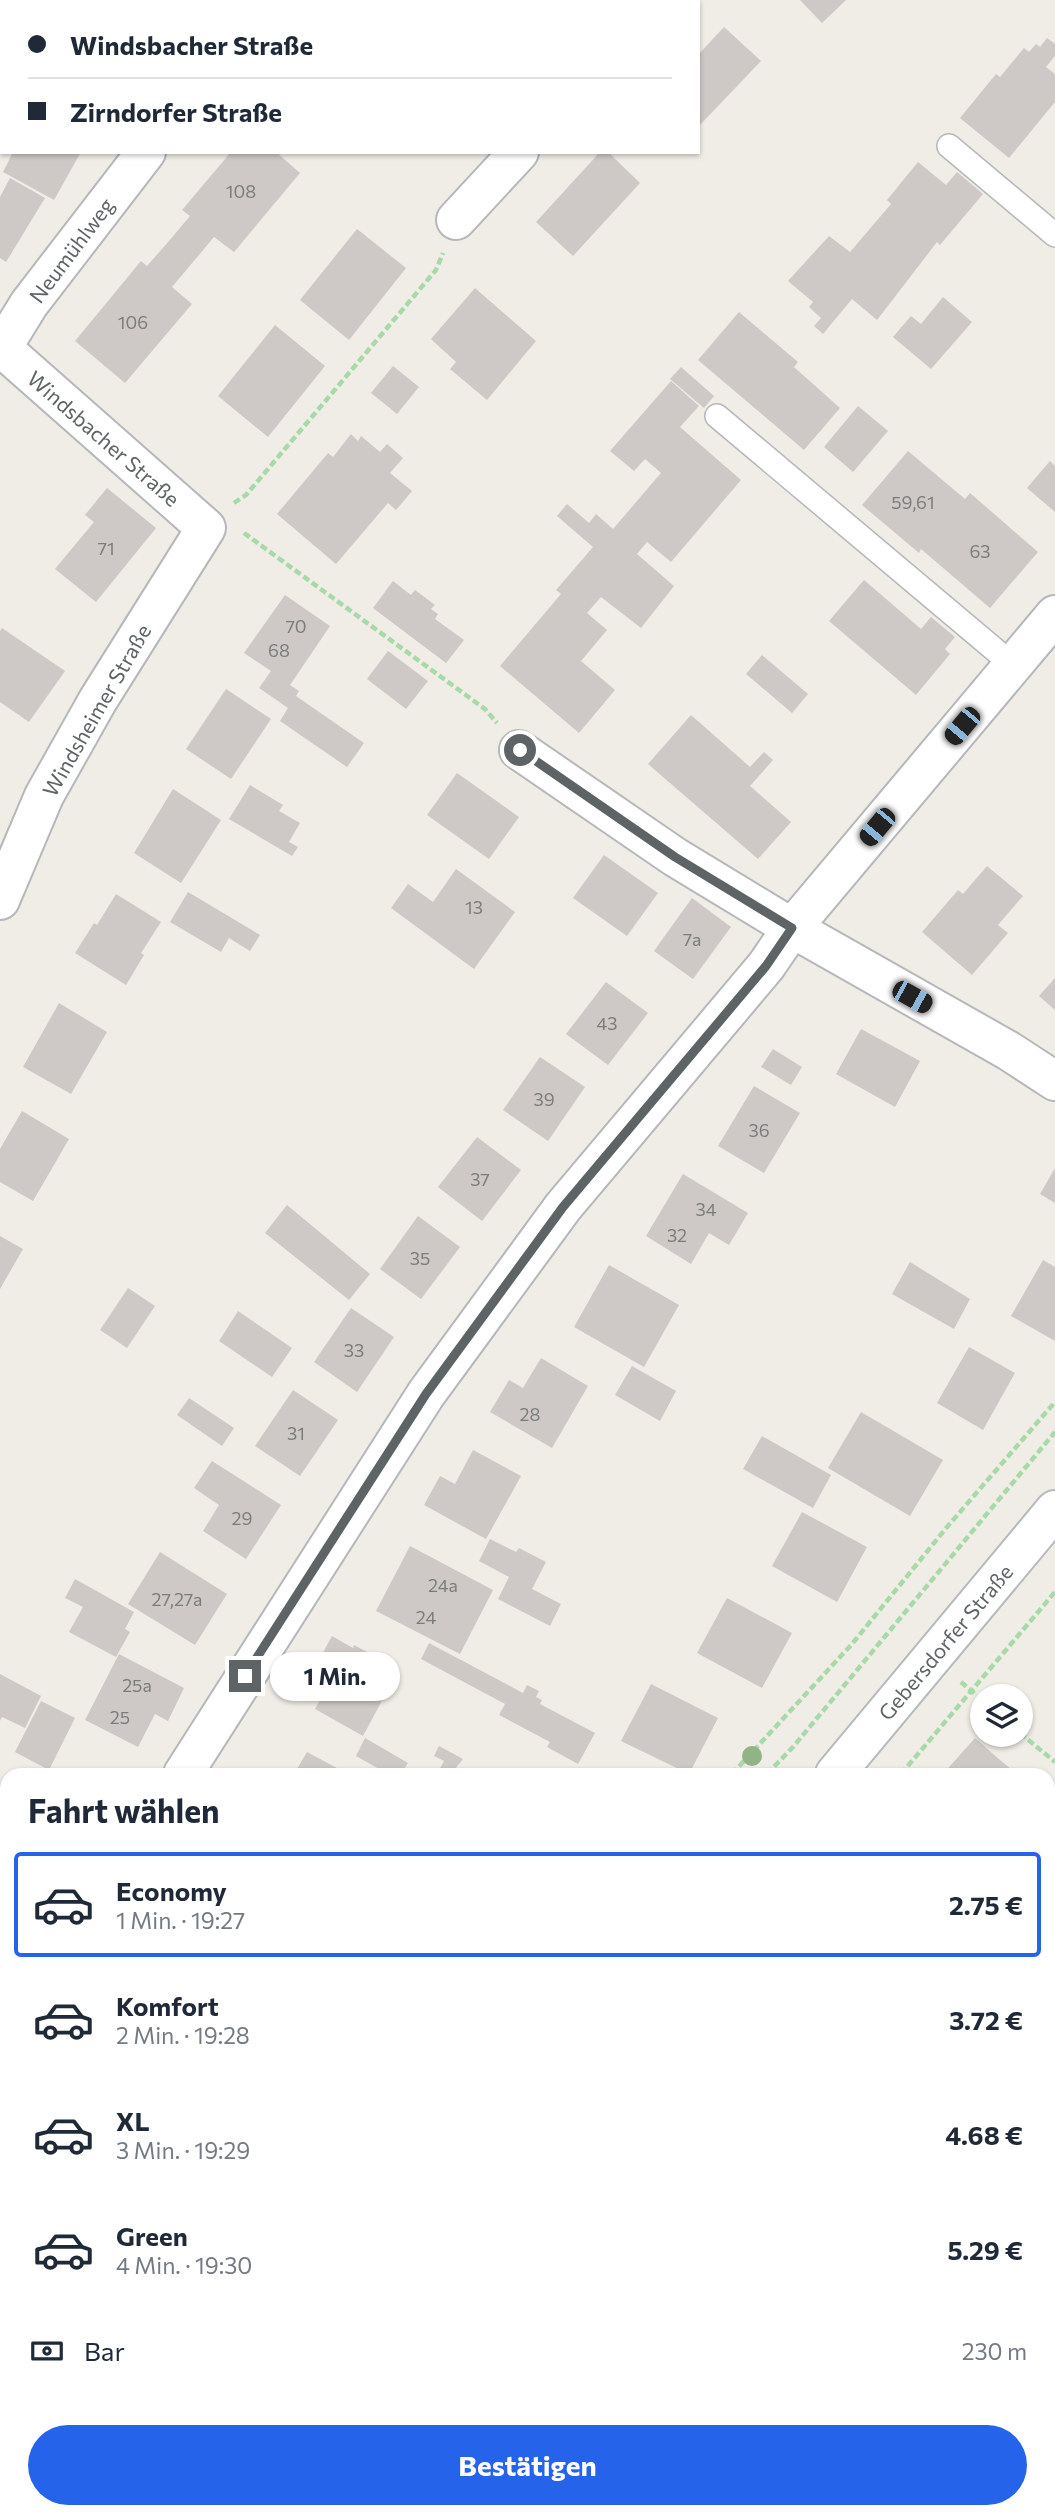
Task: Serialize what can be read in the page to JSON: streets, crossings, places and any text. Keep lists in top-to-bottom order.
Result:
{
  "streets": {
    "street": [
      "Neumühlweg",
      "Windsbacher Straße",
      "Windsheimer Straße",
      "Gebersdorfer Straße"
    ]
  },
  "crossings": [
    ["Neumühlweg", "Windsbacher Straße"],
    ["Windsbacher Straße", "Windsheimer Straße"]
  ],
  "house_numbers": [
    "108",
    "106",
    "59,61",
    "71",
    "63",
    "70",
    "68",
    "13",
    "7a",
    "43",
    "39",
    "36",
    "37",
    "34",
    "32",
    "35",
    "33",
    "28",
    "31",
    "29",
    "24a",
    "27,27a",
    "24",
    "25a",
    "25"
  ],
  "page": {
    "banner": ["Windsbacher Straße", "Zirndorfer Straße"],
    "bubble": "1 Min.",
    "heading": "Fahrt wählen",
    "list": [
      {
        "name": "Economy",
        "note": "1 Min. · 19:27",
        "value": "2.75 €"
      },
      {
        "name": "Komfort",
        "note": "2 Min. · 19:28",
        "value": "3.72 €"
      },
      {
        "name": "XL",
        "note": "3 Min. · 19:29",
        "value": "4.68 €"
      },
      {
        "name": "Green",
        "note": "4 Min. · 19:30",
        "value": "5.29 €"
      }
    ],
    "pay": ["Bar", "230 m"],
    "buttons": "Bestätigen"
  }
}
